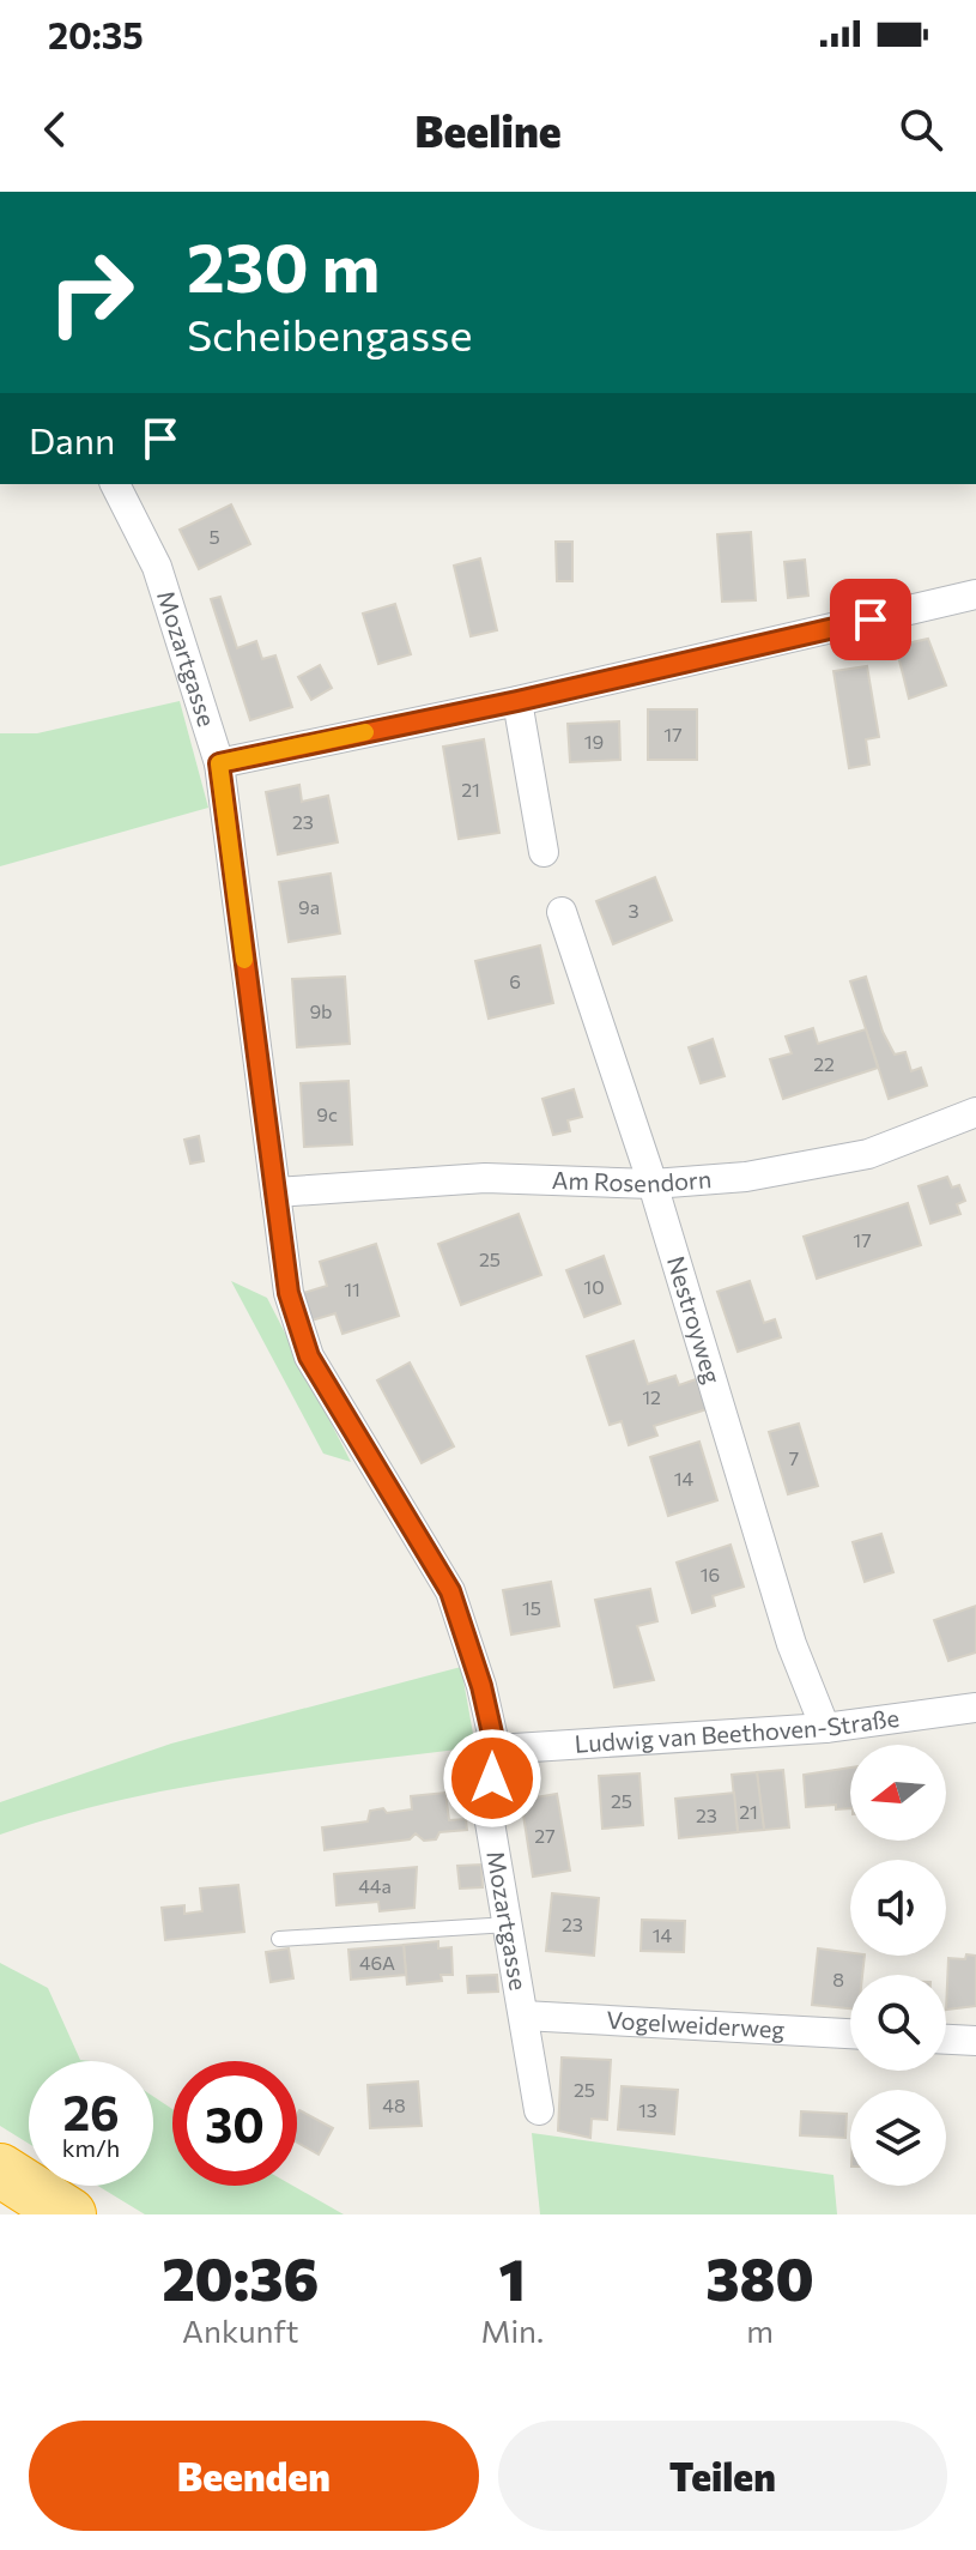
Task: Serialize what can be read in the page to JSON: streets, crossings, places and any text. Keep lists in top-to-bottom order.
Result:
{
  "streets": {
    "street": [
      "Mozartgasse",
      "Am Rosendorn",
      "Nestroyweg",
      "Ludwig van Beethoven-Straße",
      "Vogelweiderweg"
    ]
  },
  "crossings": [
    ["Mozartgasse", "Am Rosendorn"],
    ["Mozartgasse", "Ludwig van Beethoven-Straße"],
    ["Mozartgasse", "Vogelweiderweg"],
    ["Am Rosendorn", "Nestroyweg"],
    ["Nestroyweg", "Ludwig van Beethoven-Straße"]
  ],
  "house_numbers": [
    "5",
    "17",
    "19",
    "21",
    "23",
    "9a",
    "3",
    "6",
    "9b",
    "22",
    "9c",
    "17",
    "25",
    "10",
    "11",
    "12",
    "7",
    "14",
    "16",
    "15",
    "25",
    "21",
    "23",
    "27",
    "44a",
    "23",
    "14",
    "46A",
    "8",
    "25",
    "48",
    "13"
  ],
  "north": "left",
  "page": {
    "status": "20:35",
    "header": "Beeline",
    "turn": ["230 m", "Scheibengasse"],
    "then": "Dann",
    "speed": "26 km/h",
    "limit": "30",
    "eta": [
      "20:36",
      "Ankunft",
      "1",
      "Min.",
      "380",
      "m"
    ],
    "buttons": ["Beenden", "Teilen"]
  }
}
